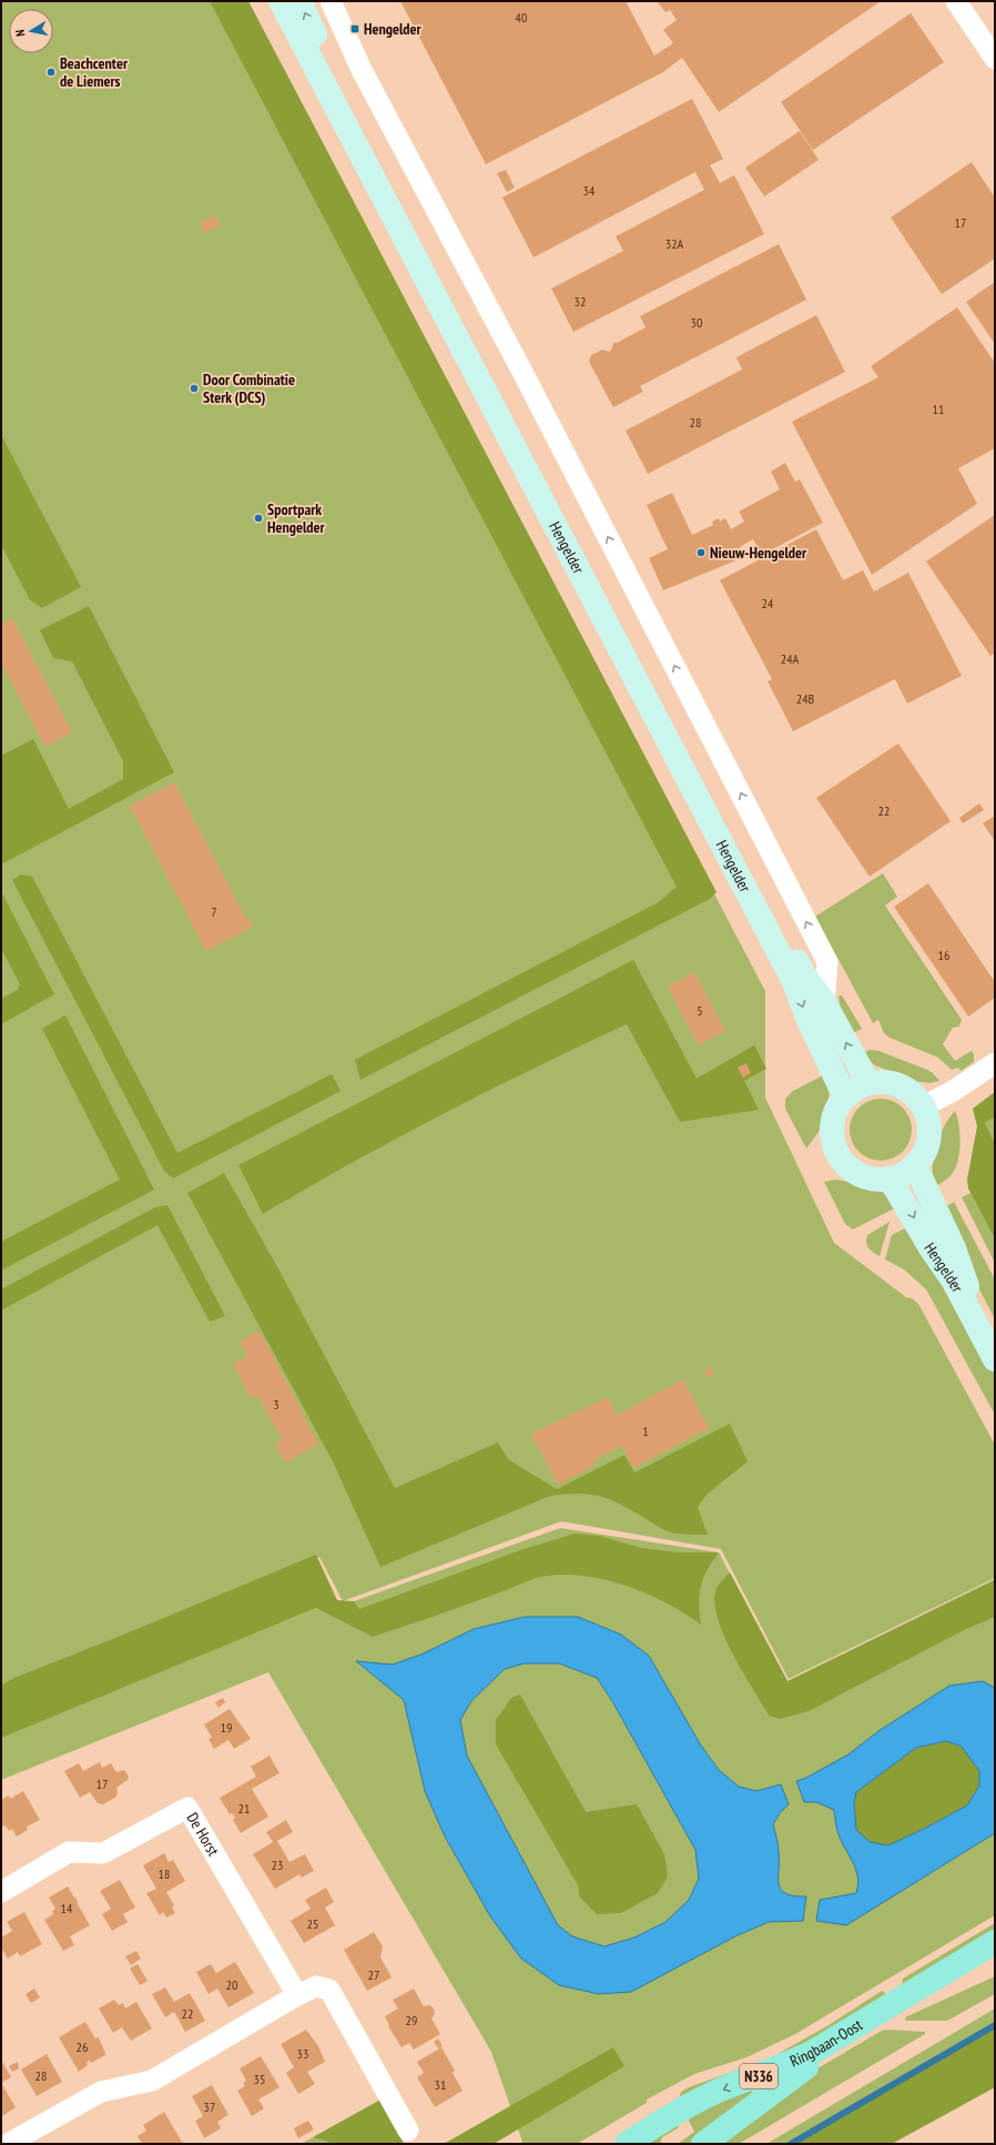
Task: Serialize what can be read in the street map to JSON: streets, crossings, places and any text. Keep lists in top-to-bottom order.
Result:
{
  "streets": {
    "main road": ["Hengelder", "Ringbaan-Oost", "N336"],
    "street": ["De Horst"]
  },
  "places": {
    "transit": ["Hengelder"],
    "other": [
      "Beachcenter de Liemers",
      "Door Combinatie Sterk (DCS)",
      "Sportpark Hengelder",
      "Nieuw-Hengelder"
    ]
  },
  "house_numbers": [
    "40",
    "34",
    "17",
    "32A",
    "32",
    "30",
    "11",
    "28",
    "24",
    "24A",
    "24B",
    "22",
    "7",
    "16",
    "5",
    "3",
    "1",
    "19",
    "17",
    "21",
    "23",
    "18",
    "14",
    "25",
    "27",
    "20",
    "22",
    "29",
    "26",
    "33",
    "28",
    "35",
    "31",
    "37"
  ],
  "north": "left"
}
